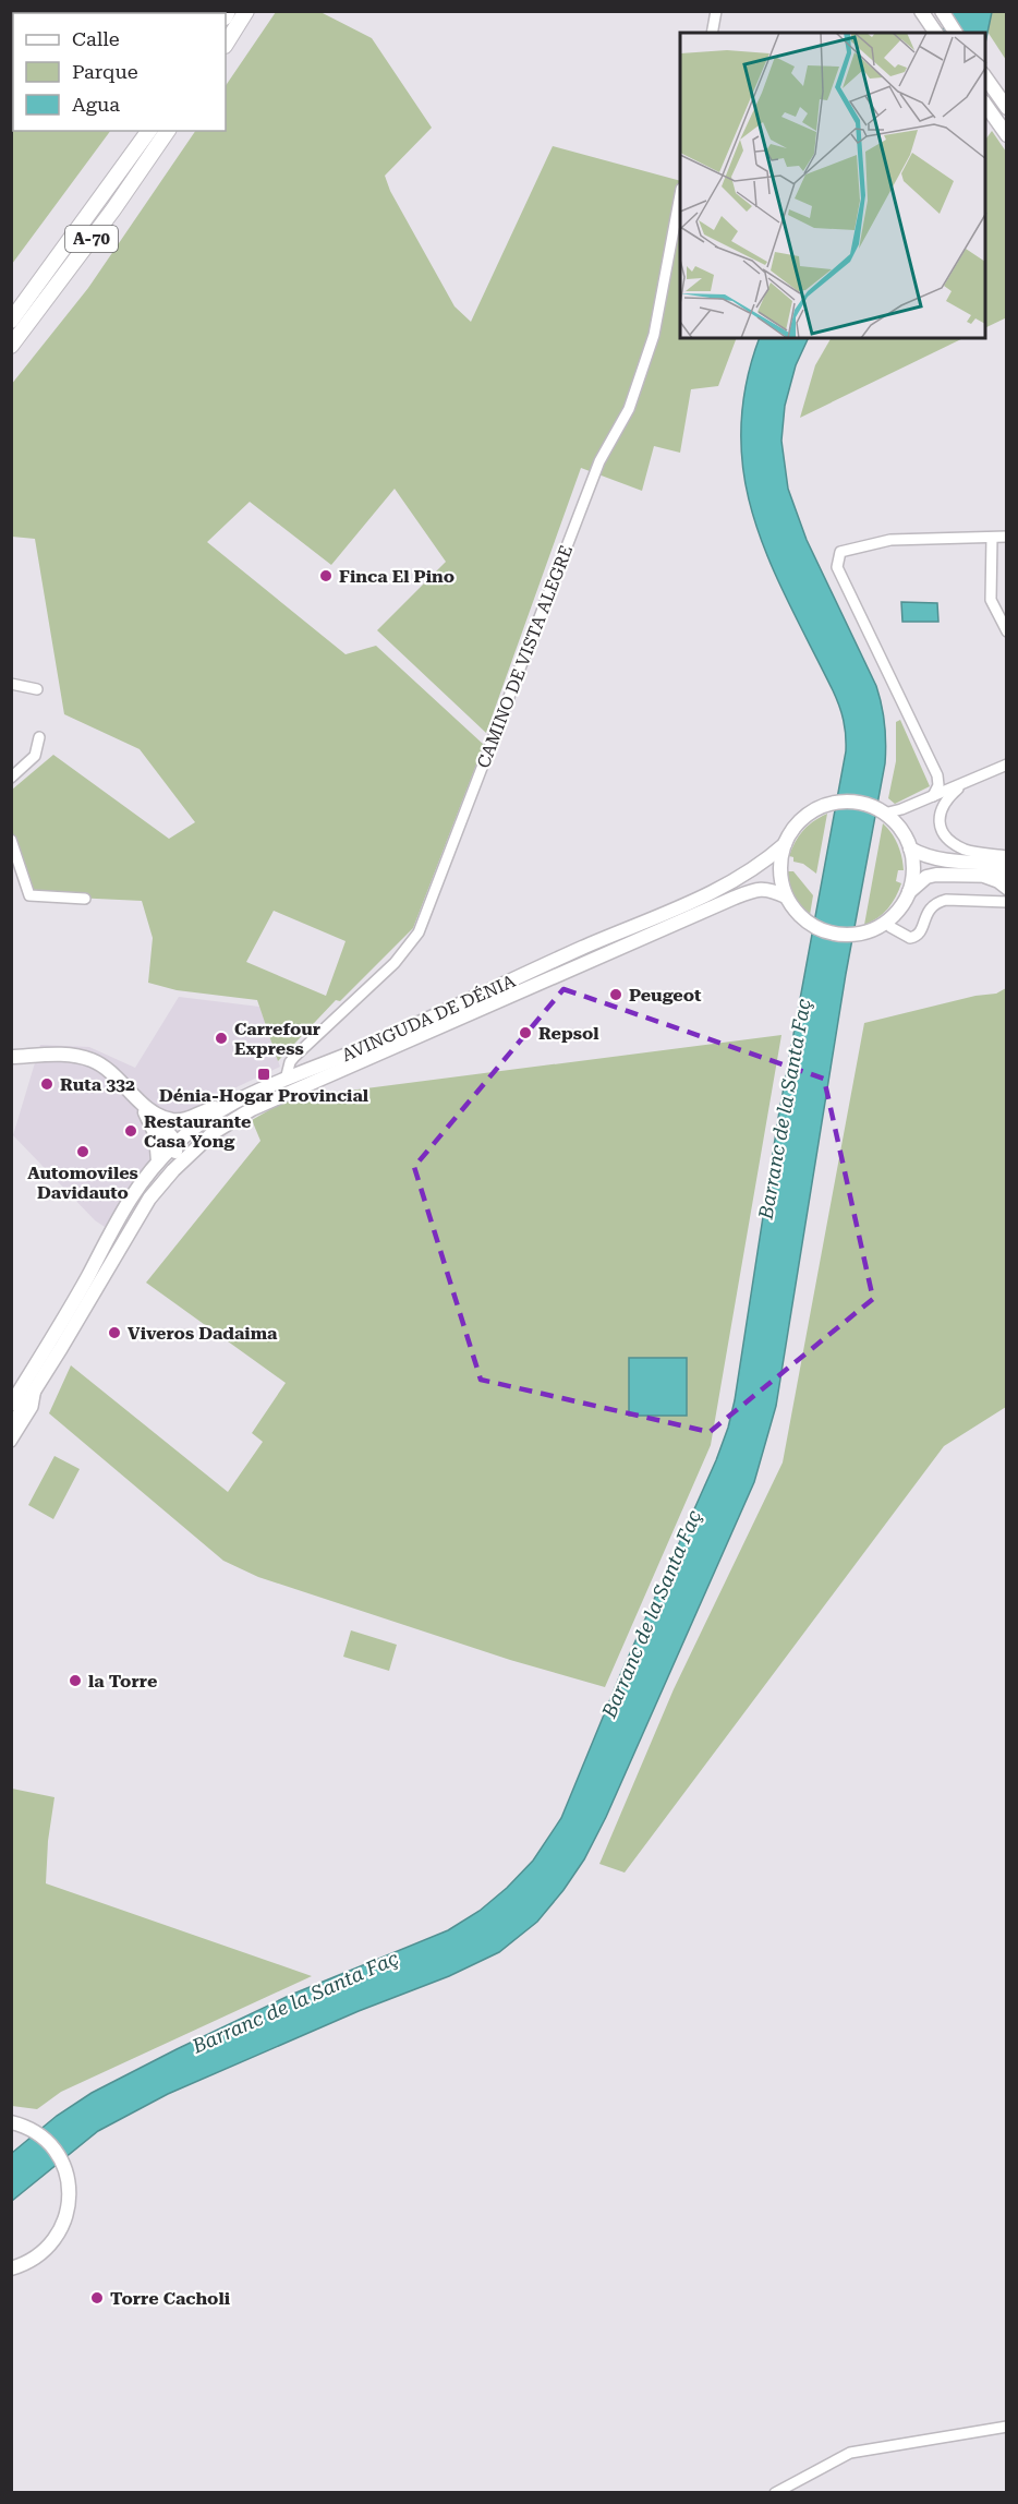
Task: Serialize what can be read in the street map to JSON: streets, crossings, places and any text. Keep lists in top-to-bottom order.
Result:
{
  "streets": {
    "highway": ["A-70"],
    "main road": ["AVINGUDA DE DÉNIA"],
    "street": ["CAMINO DE VISTA ALEGRE"]
  },
  "crossings": [
    ["CAMINO DE VISTA ALEGRE", "AVINGUDA DE DÉNIA"]
  ],
  "water": ["Barranc de la Santa Faç"],
  "places": {
    "other": [
      "Finca El Pino",
      "Peugeot",
      "Repsol",
      "Carrefour Express",
      "Ruta 332",
      "Restaurante Casa Yong",
      "Automoviles Davidauto",
      "Viveros Dadaima",
      "la Torre",
      "Torre Cacholi"
    ],
    "transit": ["Dénia-Hogar Provincial"]
  },
  "legend": ["Calle", "Parque", "Agua"]
}
